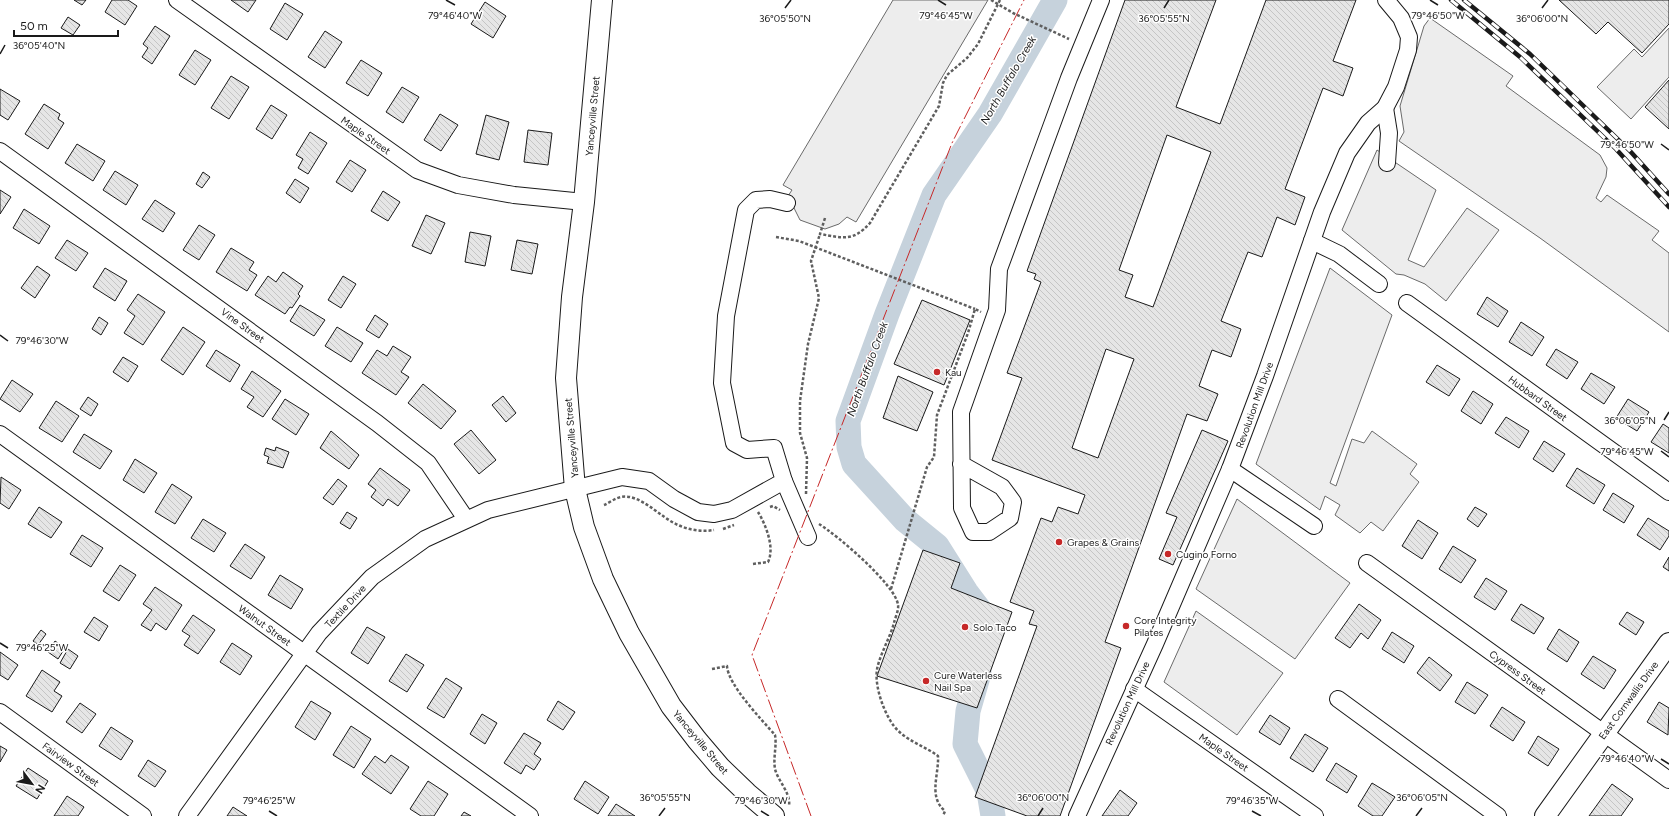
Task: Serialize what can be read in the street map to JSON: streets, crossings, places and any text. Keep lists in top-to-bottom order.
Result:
{
  "streets": {
    "main road": ["Yanceyville Street", "East Cornwallis Drive"],
    "street": [
      "Maple Street",
      "Vine Street",
      "Hubbard Street",
      "Revolution Mill Drive",
      "Textile Drive",
      "Walnut Street",
      "Cypress Street",
      "Fairview Street"
    ]
  },
  "crossings": [
    ["Yanceyville Street", "Maple Street"],
    ["Yanceyville Street", "Textile Drive"],
    ["Maple Street", "Revolution Mill Drive"],
    ["Vine Street", "Textile Drive"],
    ["Textile Drive", "Walnut Street"],
    ["Cypress Street", "East Cornwallis Drive"]
  ],
  "water": ["North Buffalo Creek"],
  "places": [
    "Kau",
    "Grapes & Grains",
    "Cugino Forno",
    "Core Integrity Pilates",
    "Solo Taco",
    "Cure Waterless Nail Spa"
  ],
  "scale_bar": "50 m",
  "north": "bottom right",
  "coordinates": [
    "79°46'40\"W",
    "79°46'45\"W",
    "79°46'50\"W",
    "36°05'50\"N",
    "36°05'55\"N",
    "36°06'00\"N",
    "36°05'40\"N",
    "79°46'30\"W",
    "36°06'05\"N",
    "79°46'25\"W",
    "79°46'35\"W"
  ]
}
